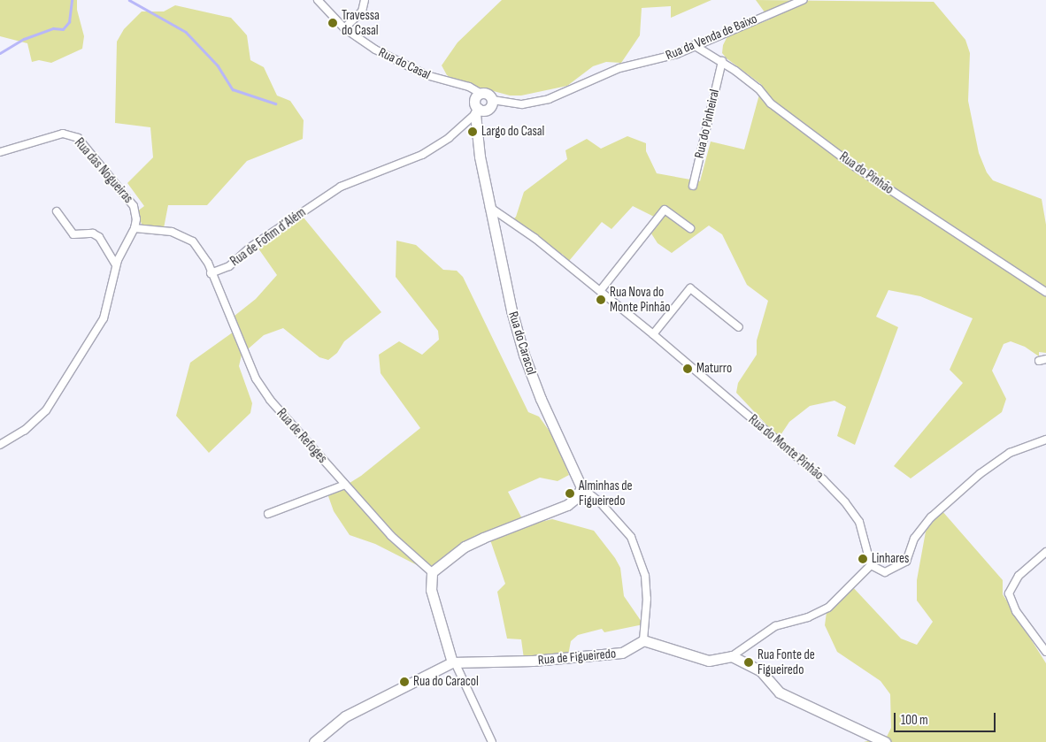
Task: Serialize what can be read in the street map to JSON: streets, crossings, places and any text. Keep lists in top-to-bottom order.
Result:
{
  "streets": {
    "street": [
      "Rua da Venda de Baixo",
      "Rua do Casal",
      "Rua do Pinheiral",
      "Rua das Nogueiras",
      "Rua do Pinhão",
      "Rua de Fofim d´Além",
      "Rua do Caracol",
      "Rua de Refoges",
      "Rua do Monte Pinhão",
      "Rua de Figueiredo"
    ]
  },
  "crossings": [
    ["Rua da Venda de Baixo", "Rua do Casal"],
    ["Rua da Venda de Baixo", "Rua do Pinhão"],
    ["Rua da Venda de Baixo", "Rua de Fofim d´Além"],
    ["Rua da Venda de Baixo", "Rua do Caracol"],
    ["Rua do Casal", "Rua de Fofim d´Além"],
    ["Rua do Casal", "Rua do Caracol"],
    ["Rua do Pinheiral", "Rua do Pinhão"],
    ["Rua de Fofim d´Além", "Rua do Caracol"],
    ["Rua de Fofim d´Além", "Rua de Refoges"],
    ["Rua do Caracol", "Rua do Monte Pinhão"]
  ],
  "places": [
    "Travessa do Casal",
    "Largo do Casal",
    "Rua Nova do Monte Pinhão",
    "Maturro",
    "Alminhas de Figueiredo",
    "Linhares",
    "Rua Fonte de Figueiredo",
    "Rua do Caracol"
  ],
  "scale_bar": "100 m"
}
